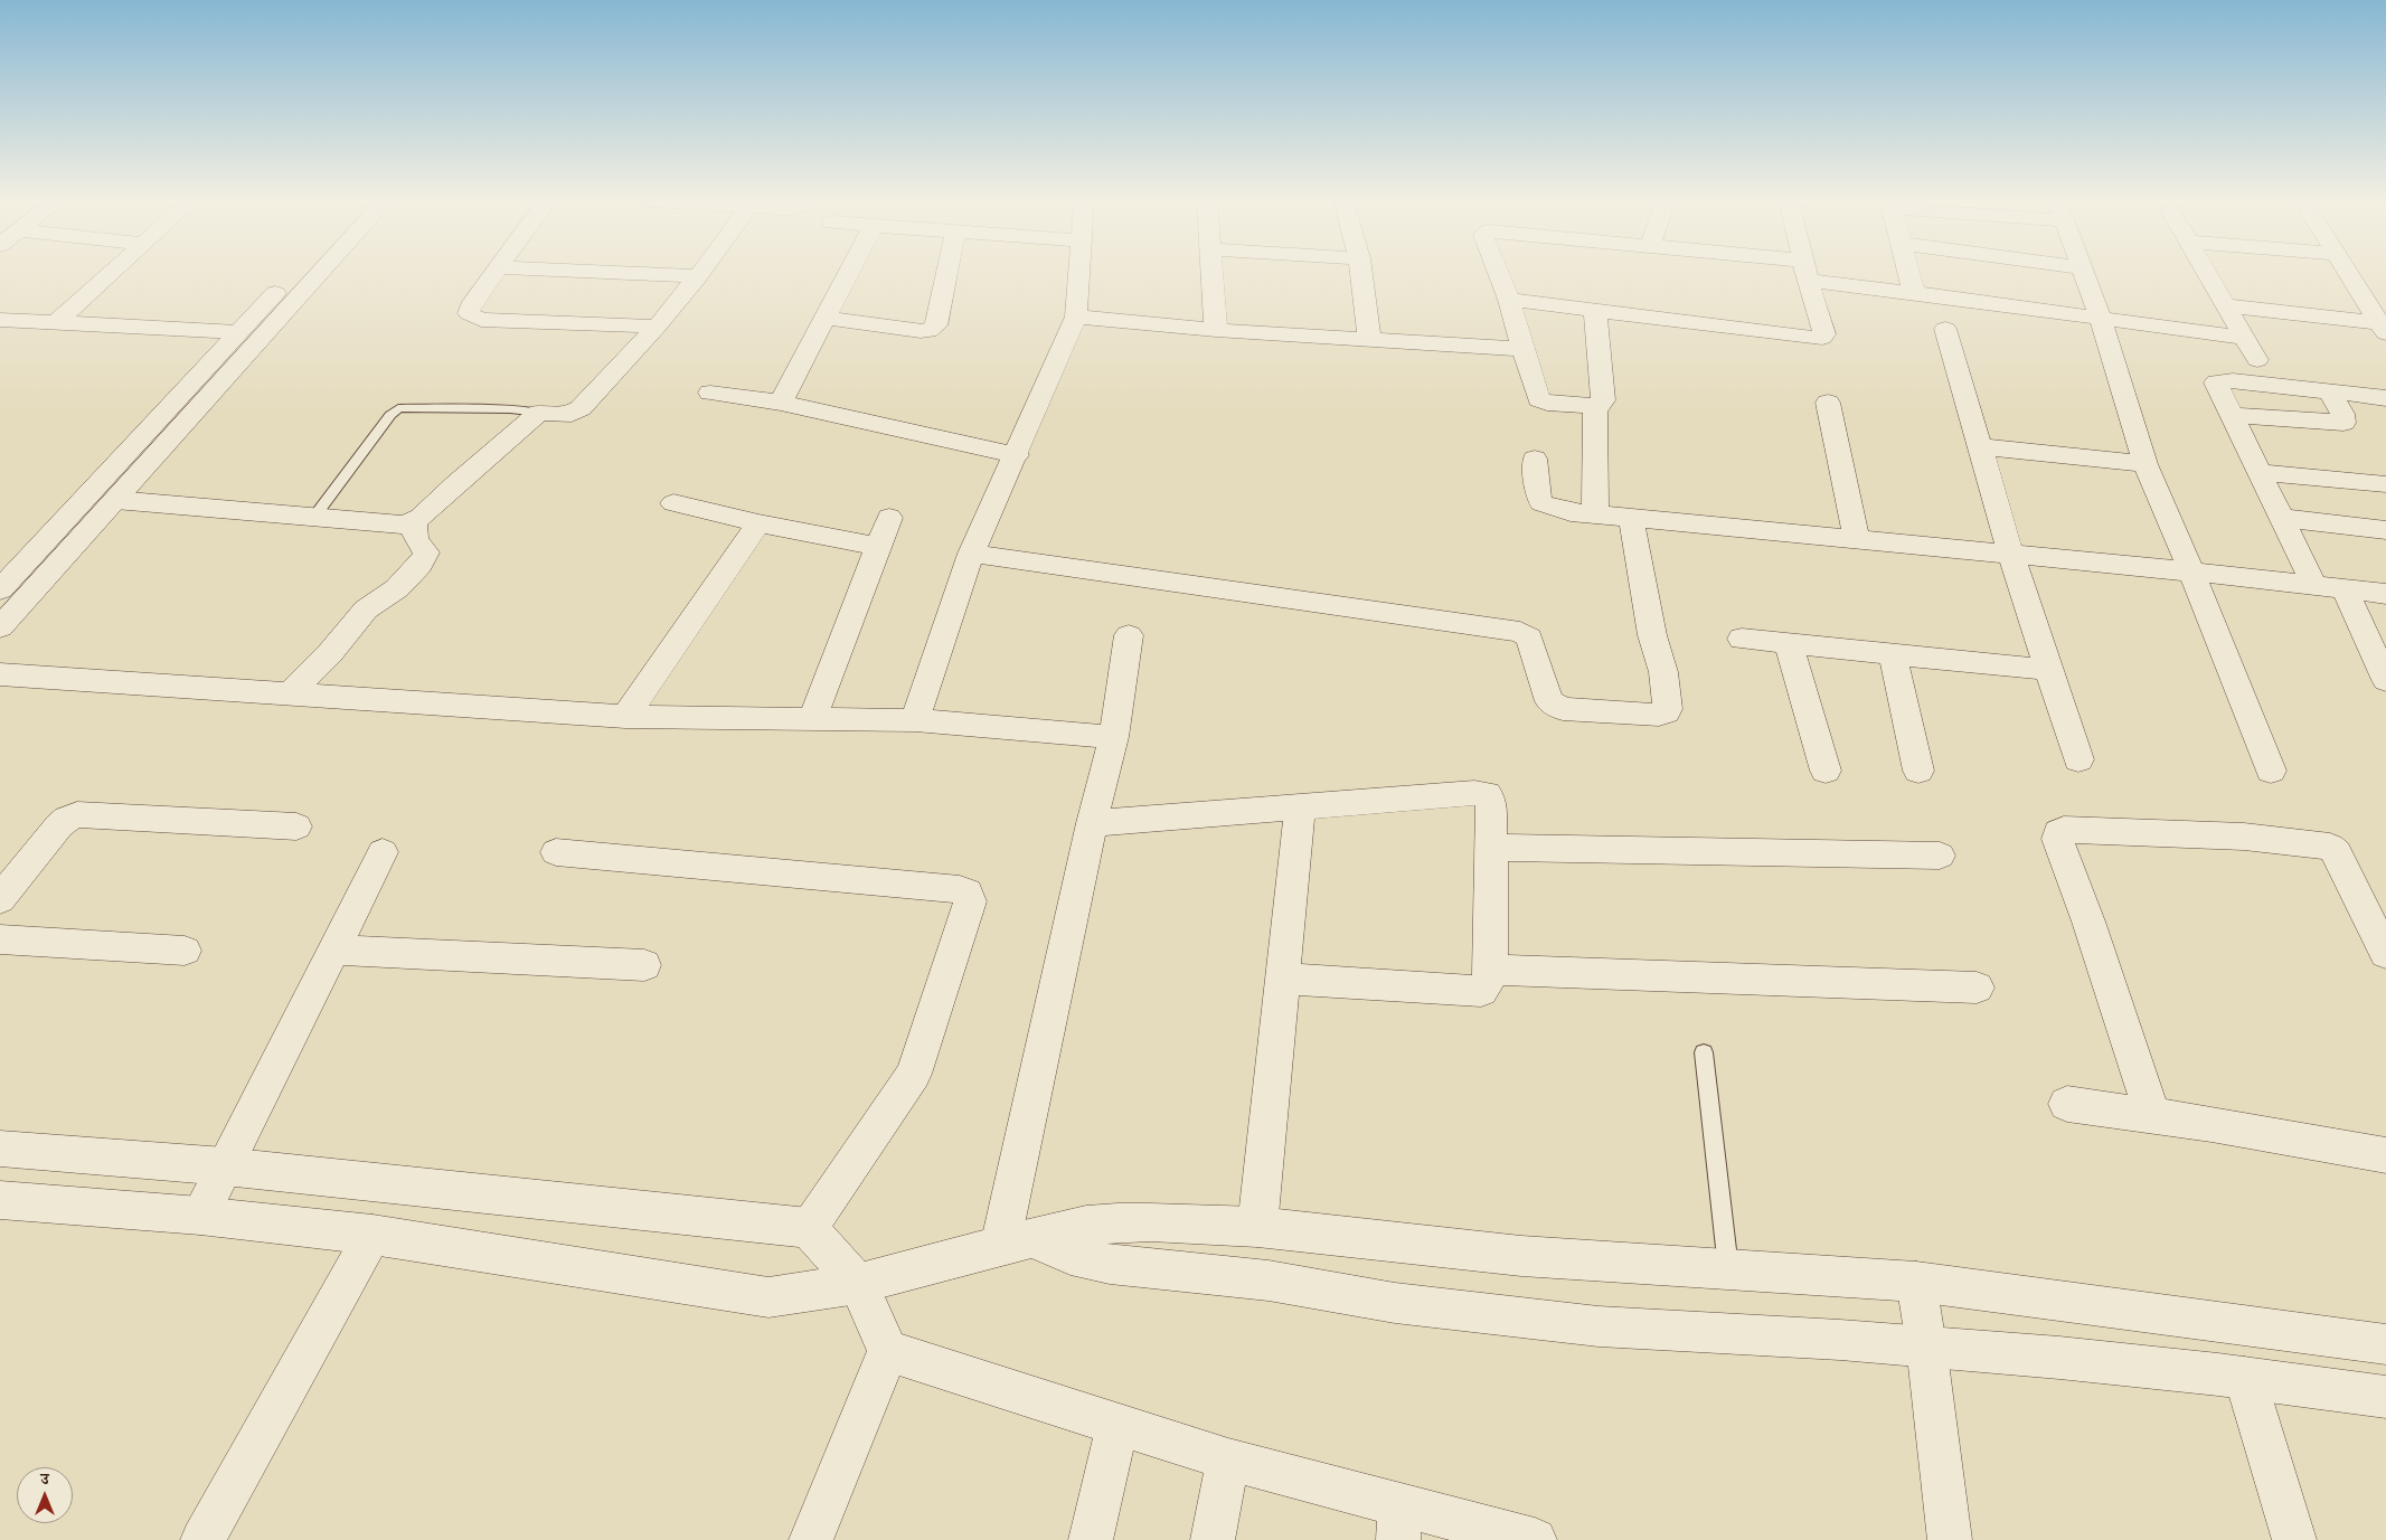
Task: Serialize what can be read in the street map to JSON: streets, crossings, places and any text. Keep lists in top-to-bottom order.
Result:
{
  "north": "top"
}
